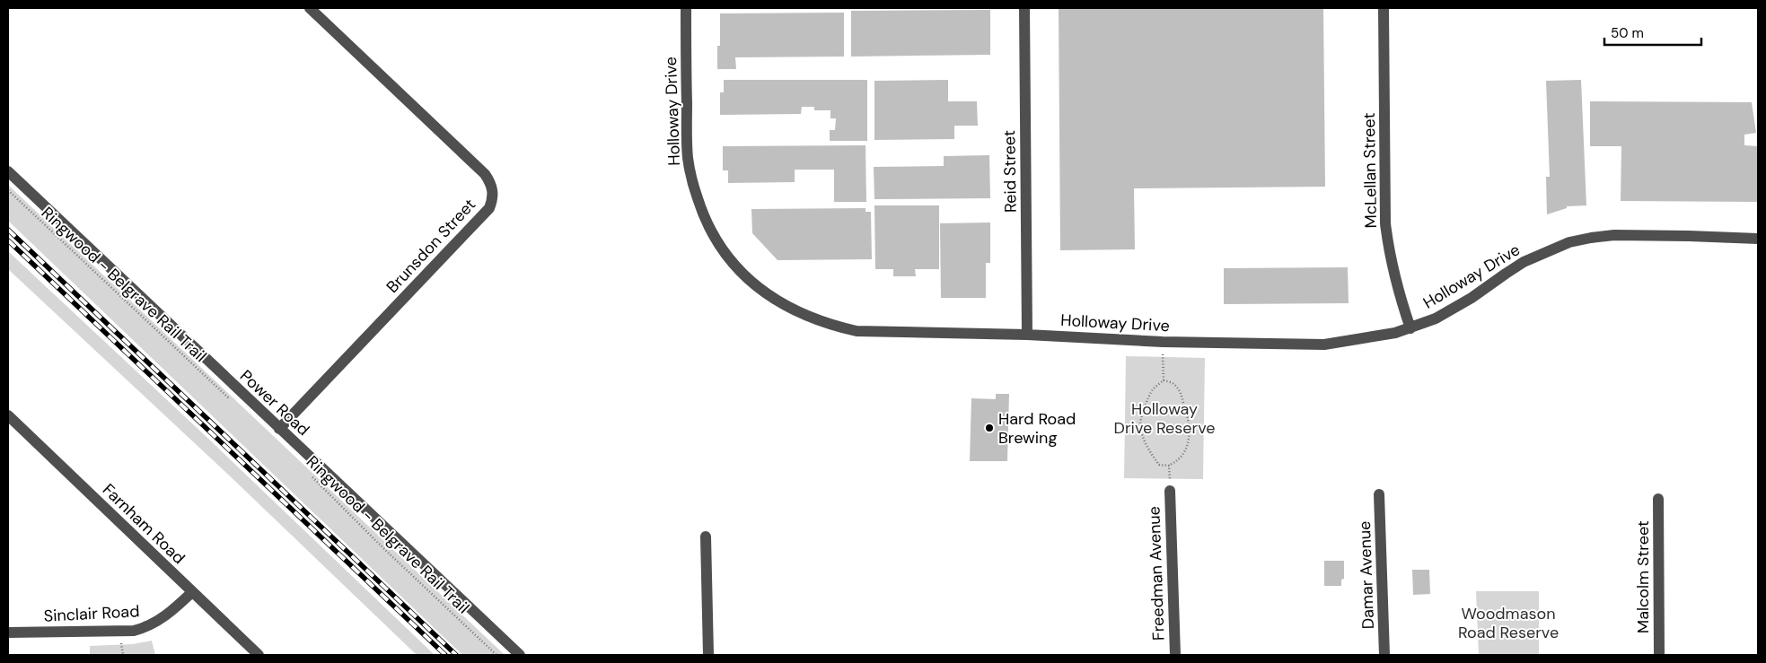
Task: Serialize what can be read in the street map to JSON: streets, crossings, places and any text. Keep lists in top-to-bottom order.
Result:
{
  "streets": {
    "street": [
      "Holloway Drive",
      "McLellan Street",
      "Reid Street",
      "Brunsdon Street",
      "Power Road",
      "Farnham Road",
      "Freedman Avenue",
      "Damar Avenue",
      "Malcolm Street",
      "Sinclair Road"
    ],
    "path": ["Ringwood - Belgrave Rail Trail"]
  },
  "crossings": [
    ["Holloway Drive", "McLellan Street"],
    ["Holloway Drive", "Reid Street"],
    ["Brunsdon Street", "Power Road"],
    ["Farnham Road", "Sinclair Road"]
  ],
  "parks": ["Holloway Drive Reserve", "Woodmason Road Reserve"],
  "places": ["Hard Road Brewing"],
  "scale_bar": "50 m"
}
